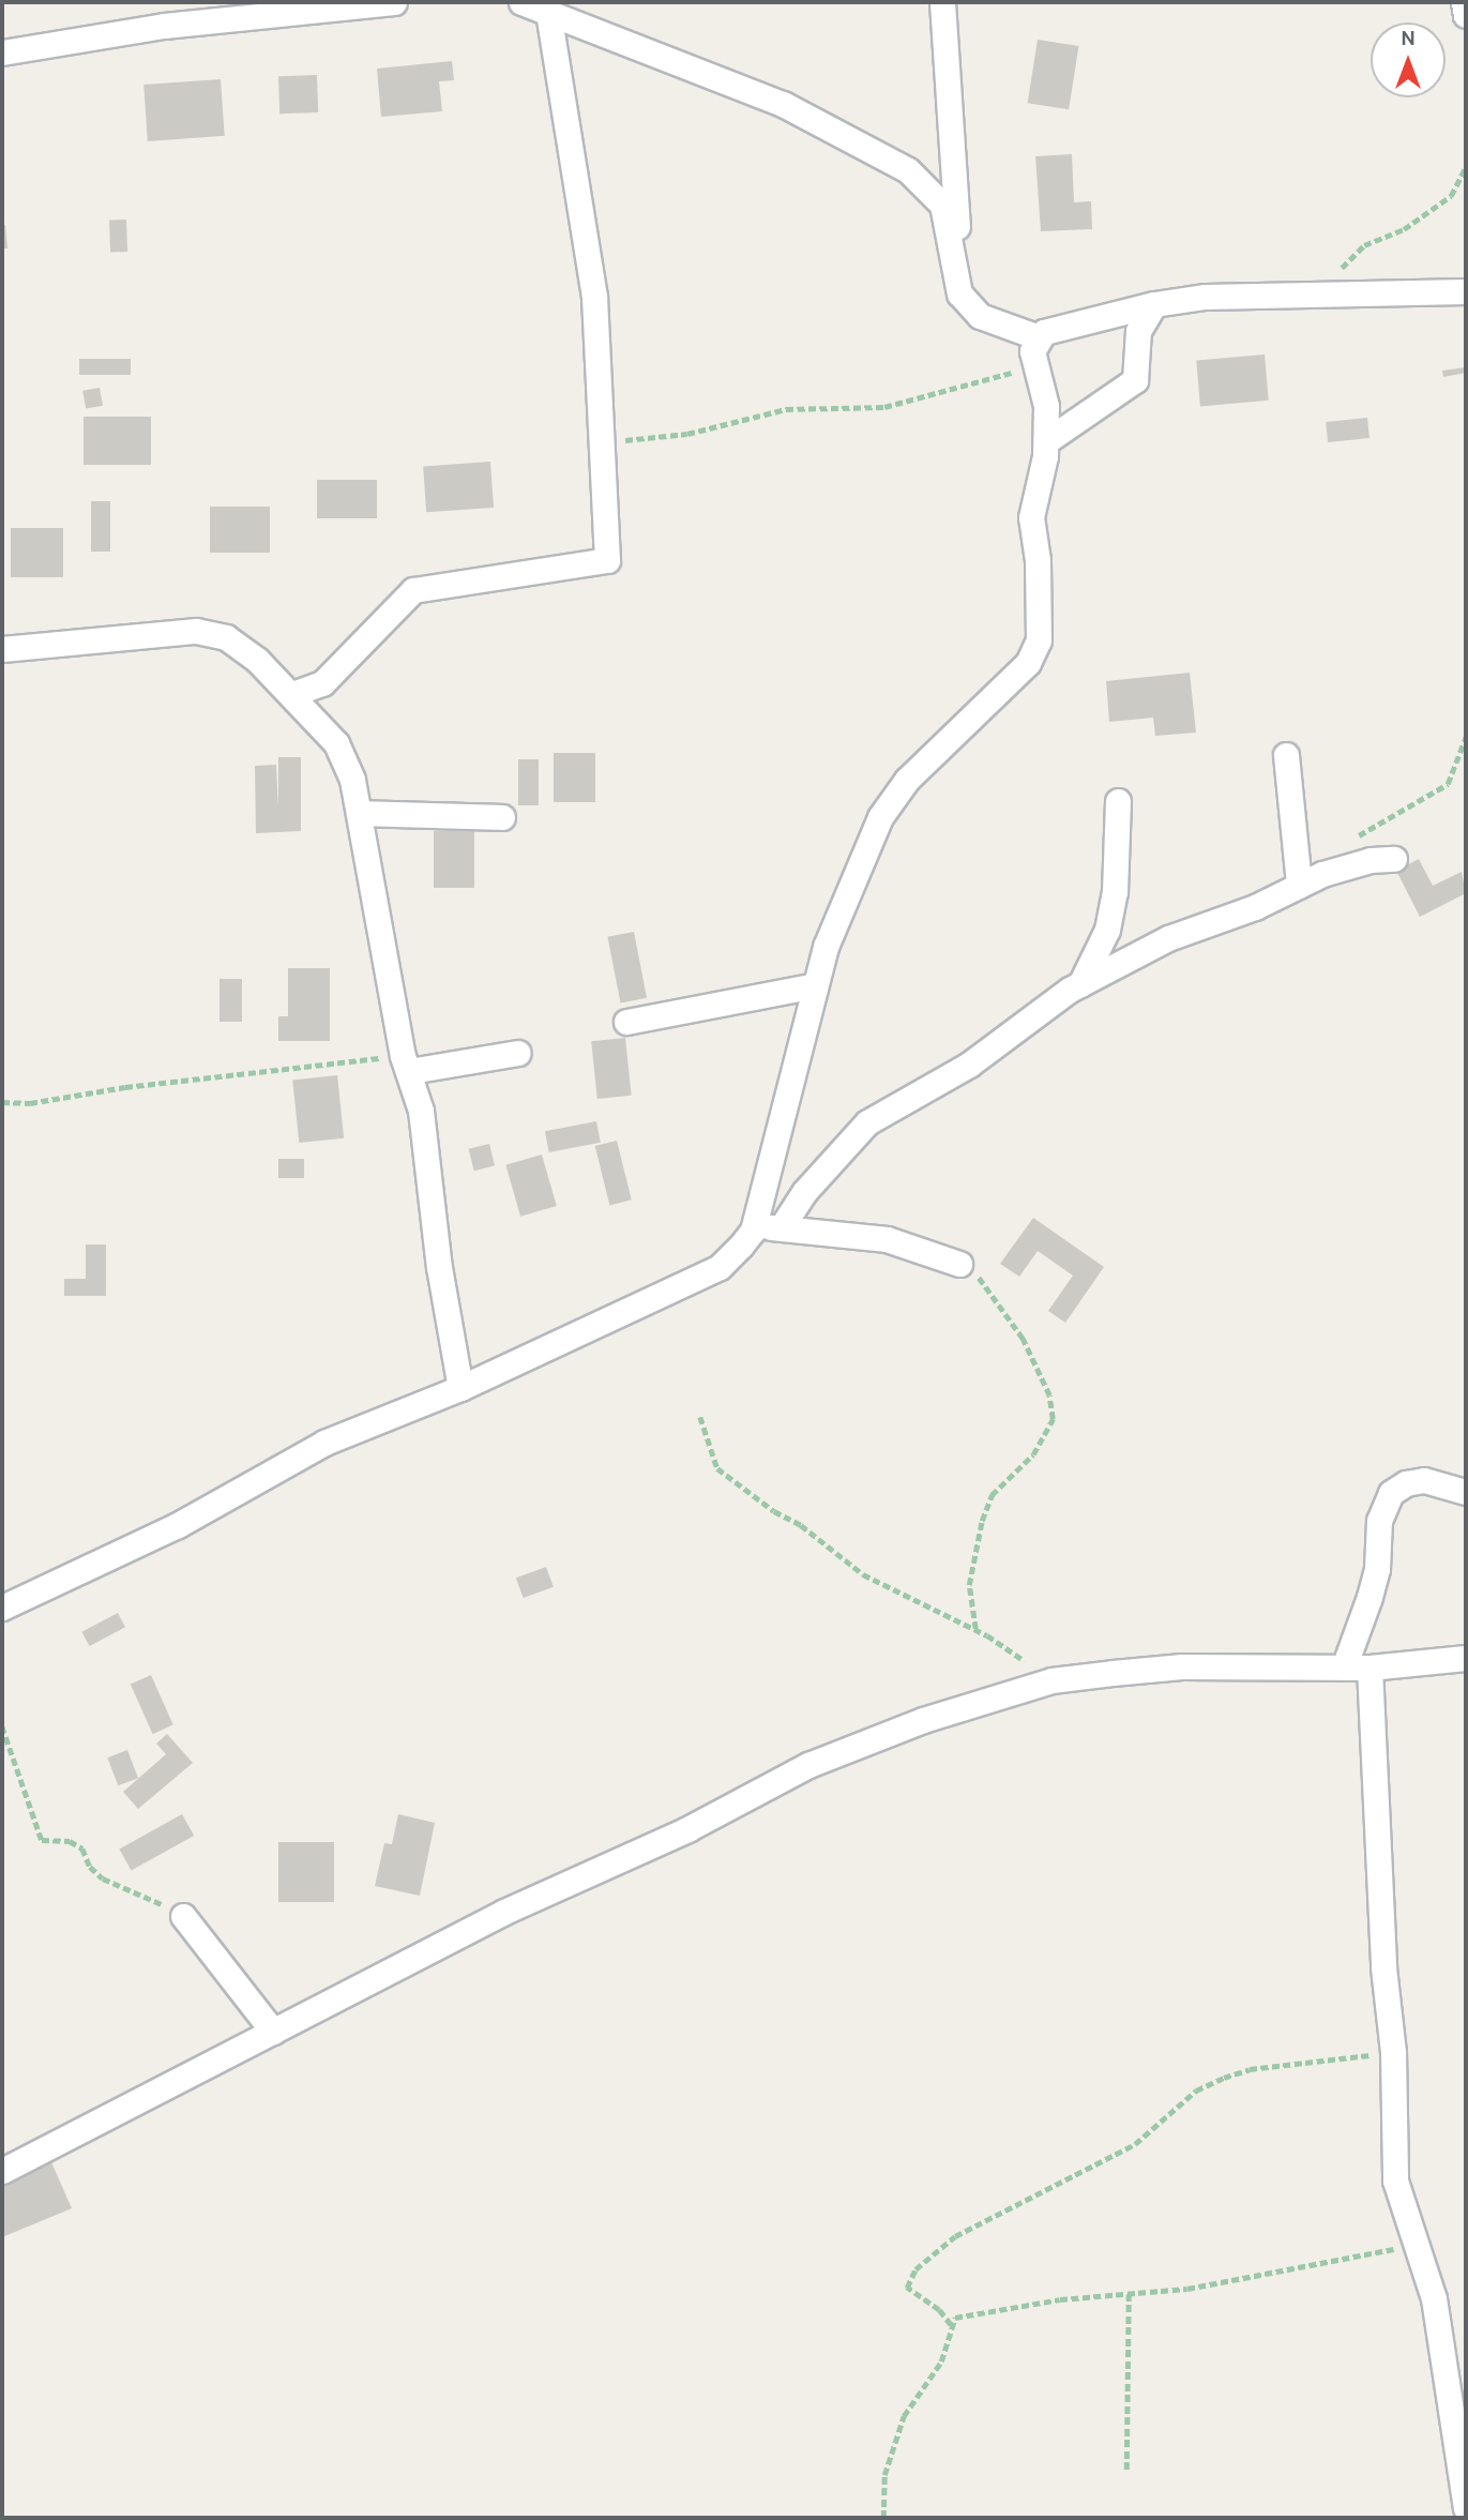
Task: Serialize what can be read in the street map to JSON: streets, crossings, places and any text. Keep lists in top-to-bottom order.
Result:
{
  "north": "top"
}
